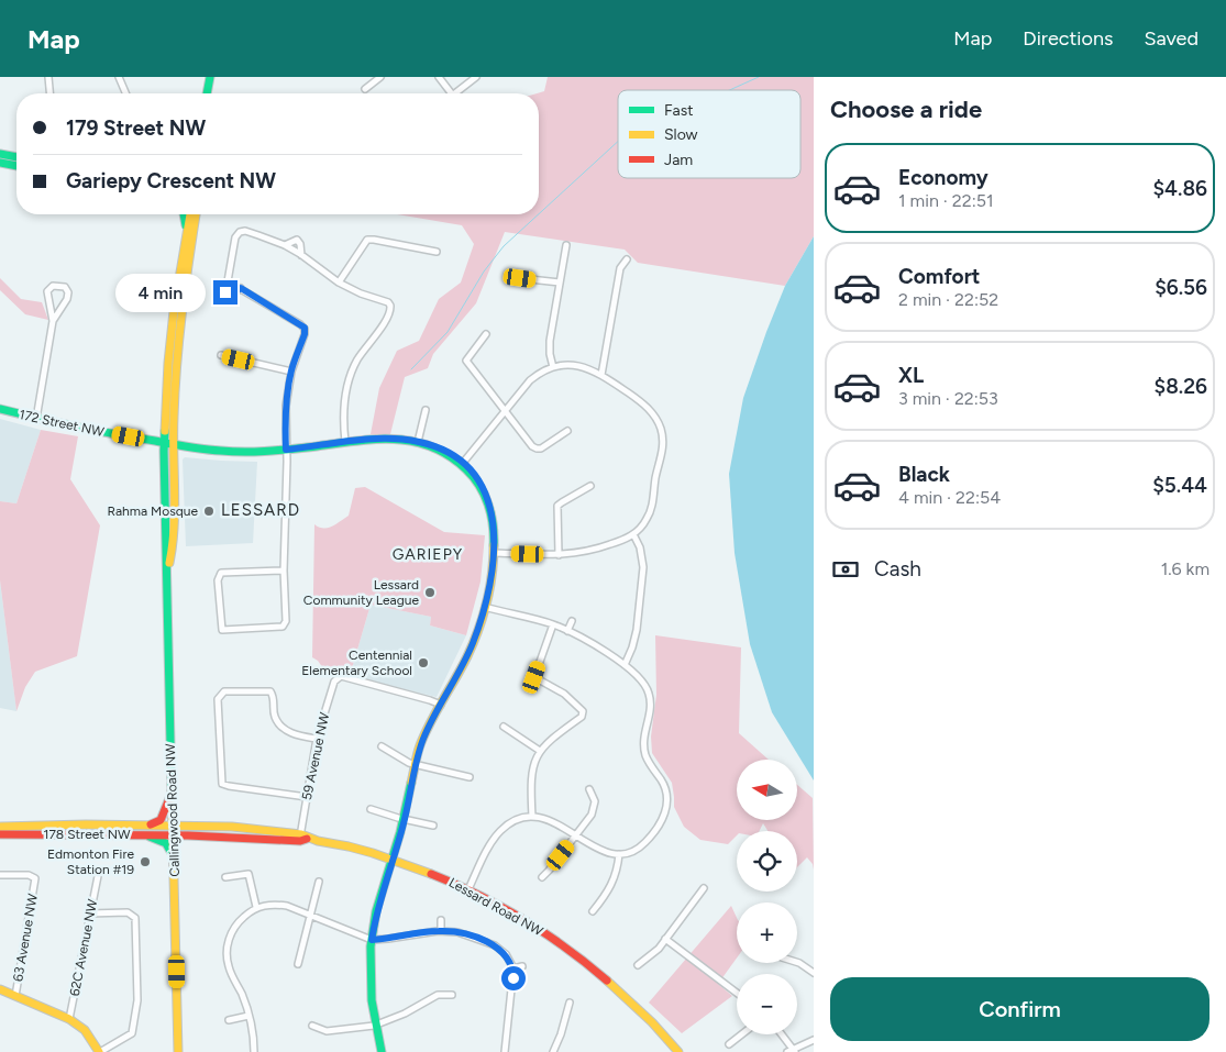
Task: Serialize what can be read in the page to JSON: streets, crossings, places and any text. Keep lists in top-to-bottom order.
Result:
{
  "streets": {
    "main road": [
      "172 Street NW",
      "Callingwood Road NW",
      "178 Street NW",
      "Lessard Road NW"
    ],
    "street": ["59 Avenue NW", "63 Avenue NW", "62C Avenue NW"]
  },
  "crossings": [
    ["172 Street NW", "Callingwood Road NW"],
    ["59 Avenue NW", "Lessard Road NW"],
    ["Callingwood Road NW", "178 Street NW"],
    ["Callingwood Road NW", "Lessard Road NW"],
    ["178 Street NW", "Lessard Road NW"]
  ],
  "districts": ["LESSARD", "GARIEPY"],
  "places": [
    "Rahma Mosque",
    "Lessard Community League",
    "Centennial Elementary School",
    "Edmonton Fire Station #19"
  ],
  "legend": ["Fast", "Slow", "Jam"],
  "north": "left",
  "page": {
    "header": "Map",
    "nav": ["Map", "Directions", "Saved"],
    "heading": "Choose a ride",
    "banner": ["179 Street NW", "Gariepy Crescent NW"],
    "list": [
      {
        "name": "Economy",
        "note": "1 min · 22:51",
        "value": "$4.86"
      },
      {
        "name": "Comfort",
        "note": "2 min · 22:52",
        "value": "$6.56"
      },
      {
        "name": "XL",
        "note": "3 min · 22:53",
        "value": "$8.26"
      },
      {
        "name": "Black",
        "note": "4 min · 22:54",
        "value": "$5.44"
      }
    ],
    "bubble": "4 min",
    "pay": ["Cash", "1.6 km"],
    "map_buttons": ["+", "−"],
    "buttons": "Confirm"
  }
}
